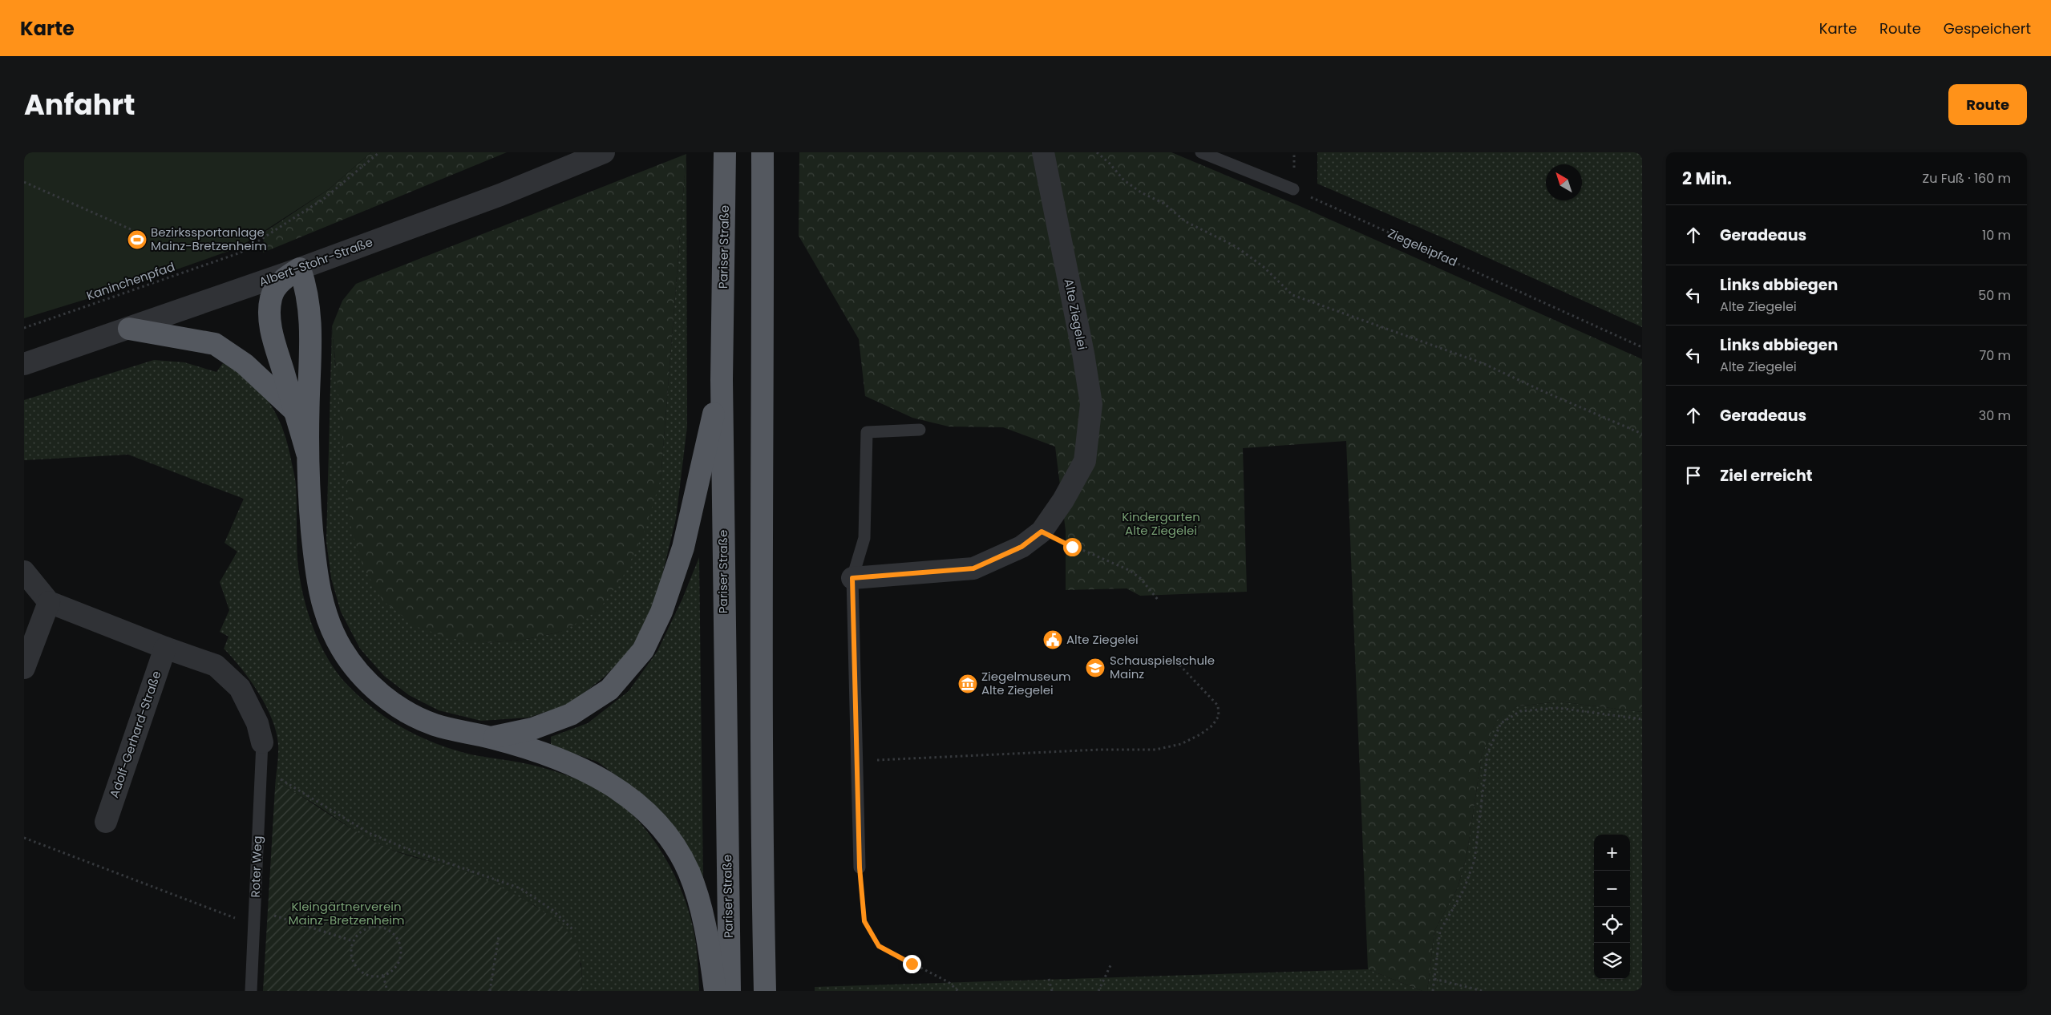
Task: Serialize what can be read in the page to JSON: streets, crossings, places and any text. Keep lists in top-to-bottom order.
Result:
{
  "streets": {
    "highway": ["Pariser Straße"],
    "street": ["Albert-Stohr-Straße", "Alte Ziegelei", "Adolf-Gerhard-Straße"],
    "lane": ["Roter Weg"],
    "path": ["Ziegeleipfad", "Kaninchenpfad"]
  },
  "parks": ["Kindergarten Alte Ziegelei", "Kleingärtnerverein Mainz-Bretzenheim"],
  "places": {
    "sports": ["Bezirkssportanlage Mainz-Bretzenheim"],
    "public building": ["Alte Ziegelei"],
    "school or university": ["Schauspielschule Mainz"],
    "museum": ["Ziegelmuseum Alte Ziegelei"]
  },
  "north": "top left",
  "page": {
    "header": "Karte",
    "nav": ["Karte", "Route", "Gespeichert"],
    "title": "Anfahrt",
    "buttons": "Route",
    "heading": ["2 Min.", "Zu Fuß · 160 m"],
    "list": [
      ["Geradeaus", "10 m"],
      ["Links abbiegen", "Alte Ziegelei", "50 m"],
      ["Links abbiegen", "Alte Ziegelei", "70 m"],
      ["Geradeaus", "30 m"],
      "Ziel erreicht"
    ],
    "map_buttons": ["+", "−"]
  }
}
